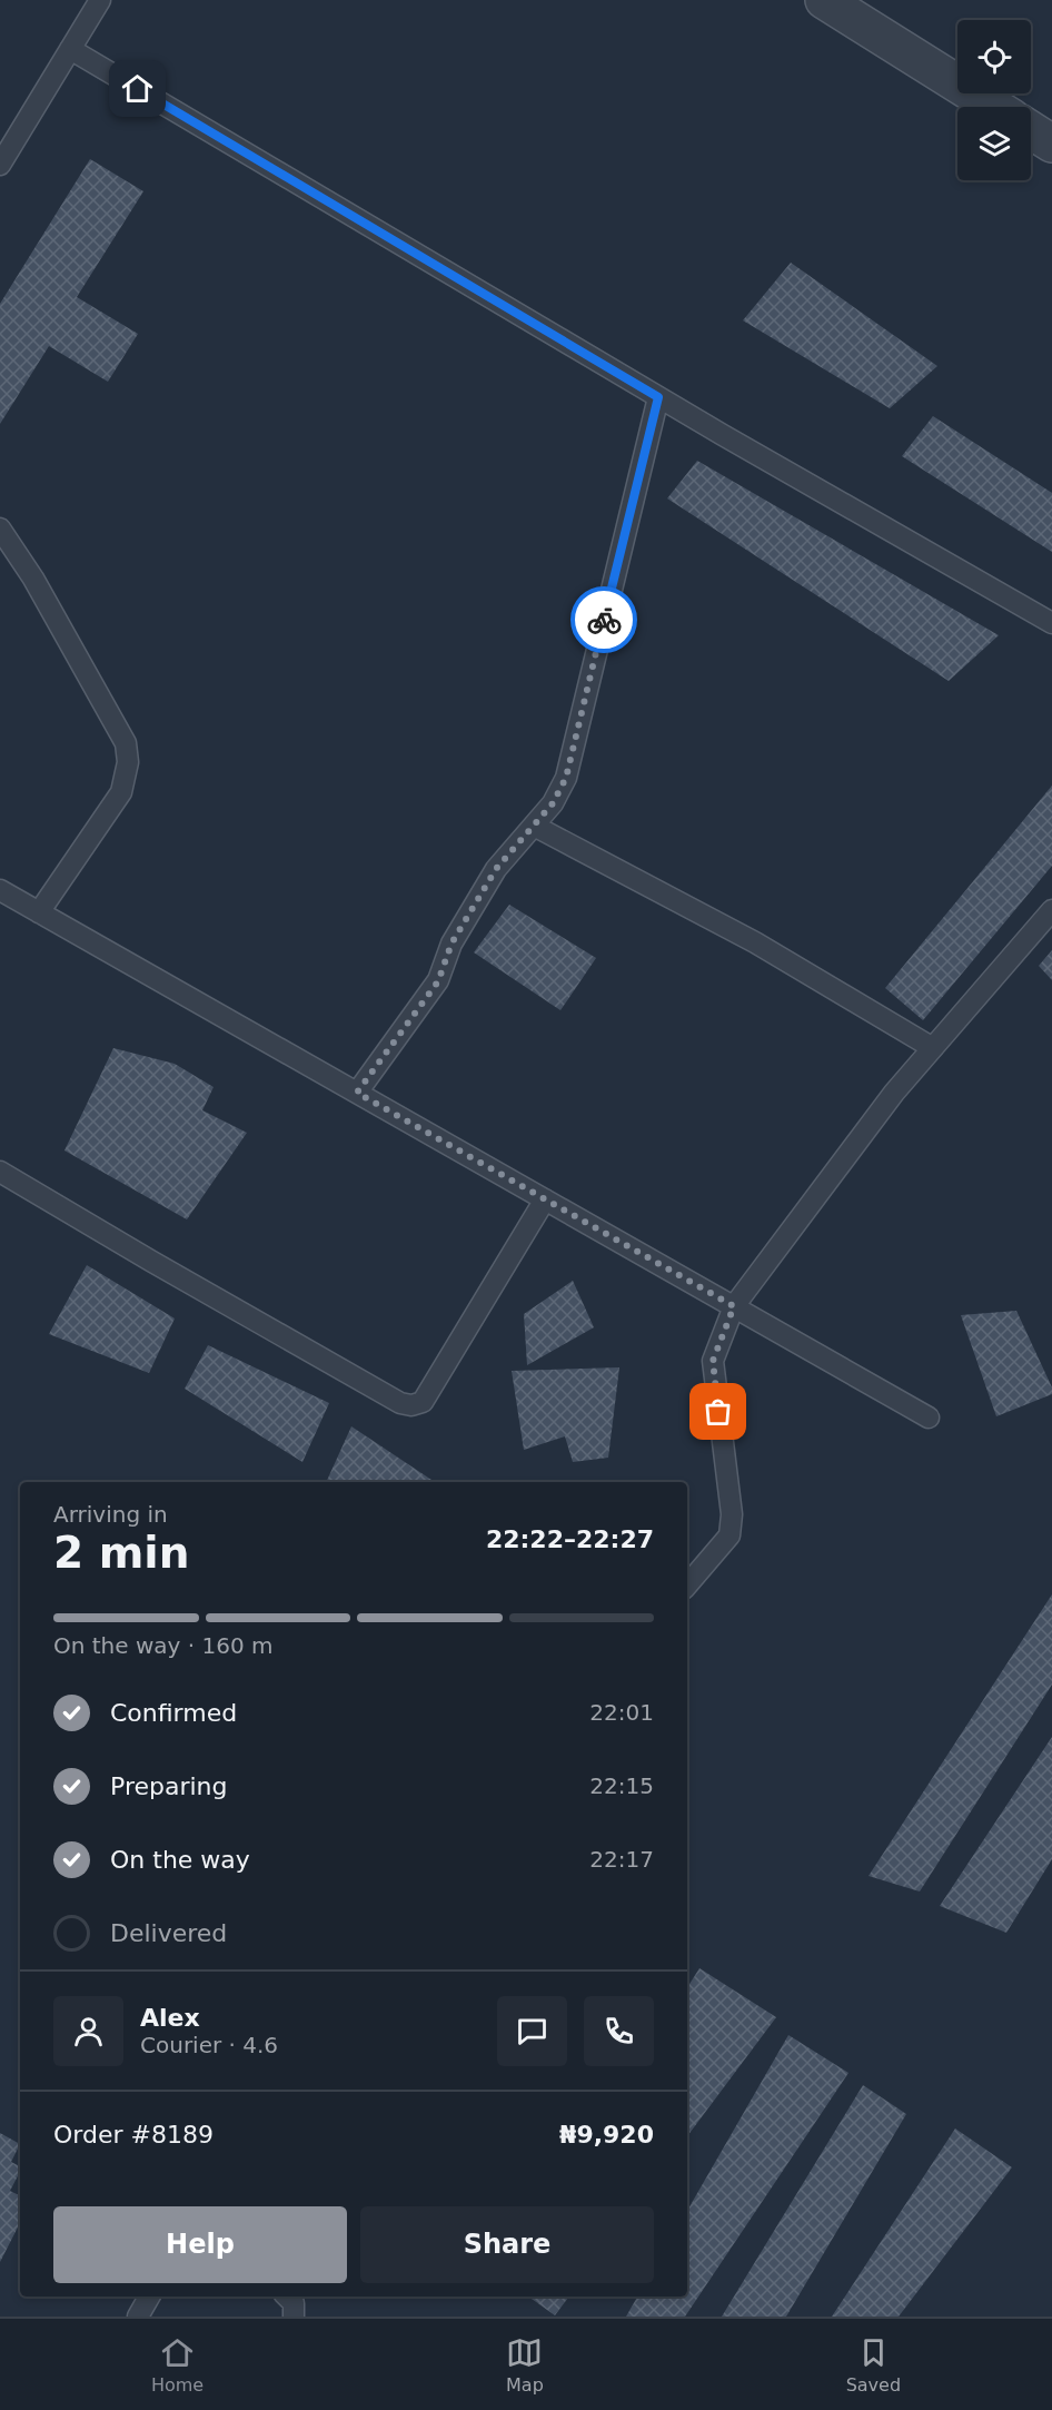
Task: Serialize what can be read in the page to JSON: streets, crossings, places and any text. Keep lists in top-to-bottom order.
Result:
{
  "page": {
    "heading": ["2 min", "Arriving in", "22:22–22:27"],
    "panel": [
      "Alex",
      "Courier · 4.6",
      "Order #8189",
      "₦9,920"
    ],
    "bar": "On the way · 160 m",
    "list": [
      ["Confirmed", "22:01"],
      ["Preparing", "22:15"],
      ["On the way", "22:17"],
      "Delivered"
    ],
    "buttons": ["Help", "Share"],
    "tabs": ["Home", "Map", "Saved"]
  }
}
